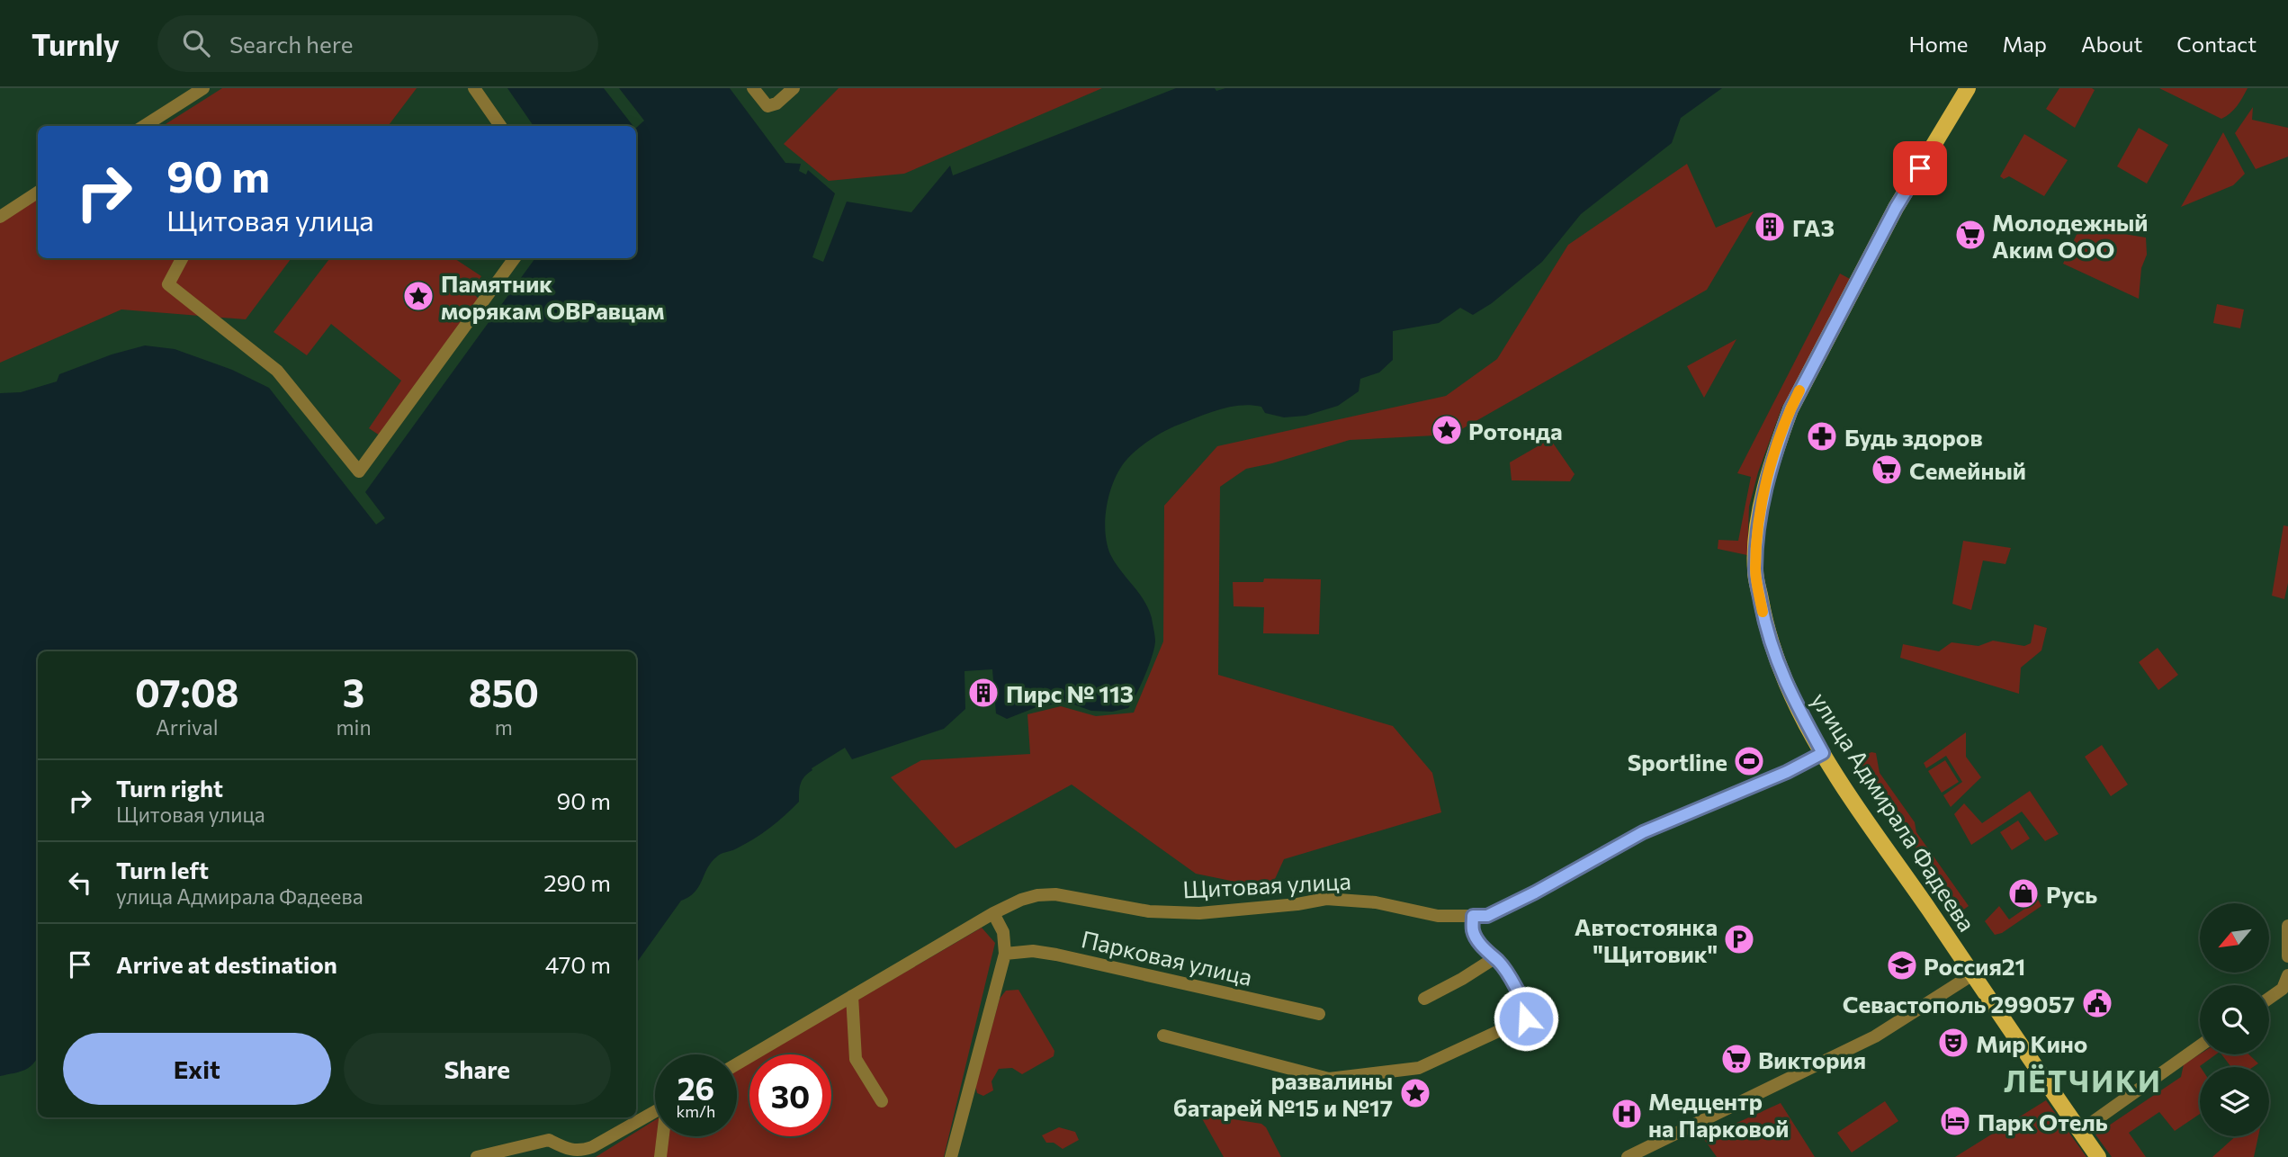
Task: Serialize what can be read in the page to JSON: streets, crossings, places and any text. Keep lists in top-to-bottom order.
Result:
{
  "streets": {
    "main road": ["улица Адмирала Фадеева"],
    "street": ["Щитовая улица", "Парковая улица"]
  },
  "crossings": [
    ["улица Адмирала Фадеева", "Щитовая улица"]
  ],
  "districts": ["ЛЁТЧИКИ"],
  "places": {
    "building": ["ГАЗ", "Пирс № 113"],
    "supermarket": ["Молодежный Аким ООО", "Семейный", "Виктория"],
    "place": ["Памятник морякам ОВРавцам", "Ротонда", "развалины батарей №15 и №17"],
    "pharmacy": ["Будь здоров"],
    "sports": ["Sportline"],
    "shop": ["Русь"],
    "parking": ["Автостоянка \"Щитовик\""],
    "school or university": ["Россия21"],
    "public building": ["Севастополь 299057"],
    "theatre": ["Мир Кино"],
    "hospital": ["Медцентр на Парковой"],
    "hotel": ["Парк Отель"]
  },
  "north": "bottom left",
  "page": {
    "header": "Turnly",
    "search": "Search here",
    "nav": [
      "Home",
      "Map",
      "About",
      "Contact"
    ],
    "turn": ["90 m", "Щитовая улица"],
    "eta": [
      "07:08",
      "Arrival",
      "3",
      "min",
      "850",
      "m"
    ],
    "list": [
      {
        "name": "Turn right",
        "note": "Щитовая улица",
        "value": "90 m"
      },
      {
        "name": "Turn left",
        "note": "улица Адмирала Фадеева",
        "value": "290 m"
      },
      {
        "name": "Arrive at destination",
        "value": "470 m"
      }
    ],
    "buttons": ["Exit", "Share"],
    "speed": "26 km/h",
    "limit": "30"
  }
}
